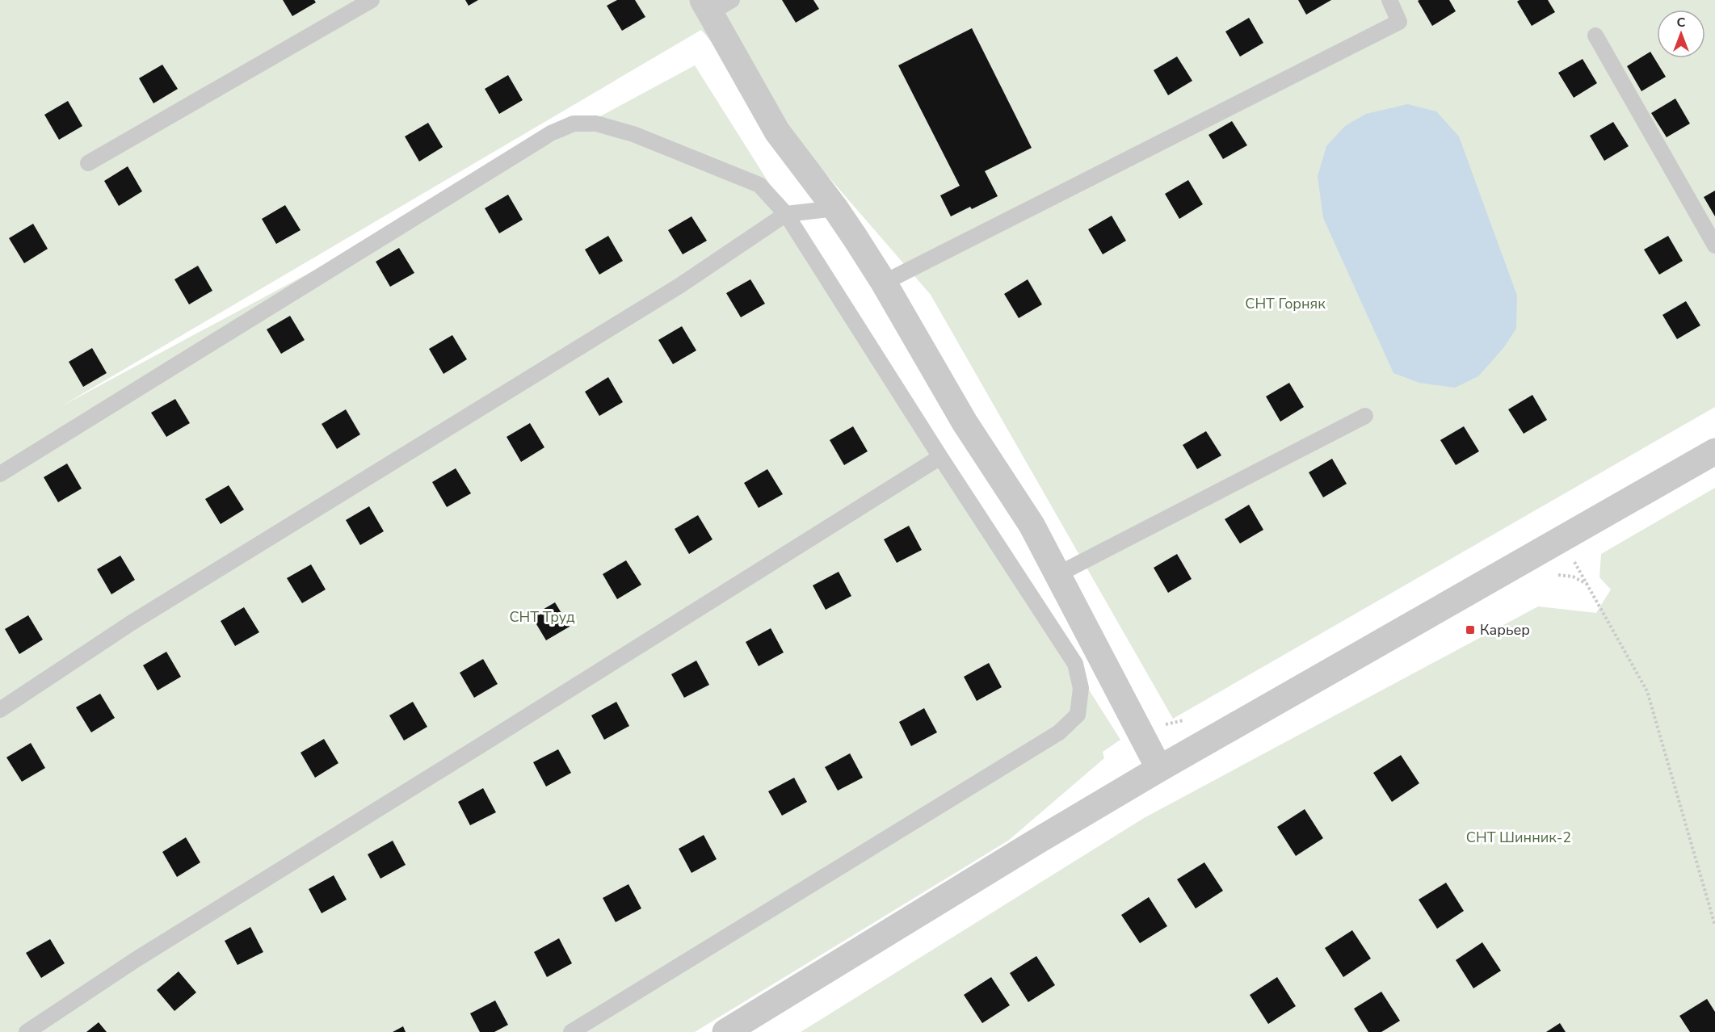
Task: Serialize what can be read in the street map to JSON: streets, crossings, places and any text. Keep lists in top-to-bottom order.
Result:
{
  "parks": ["СНТ Горняк", "СНТ Труд", "СНТ Шинник-2"],
  "places": {
    "transit": ["Карьер"]
  },
  "north": "top"
}
